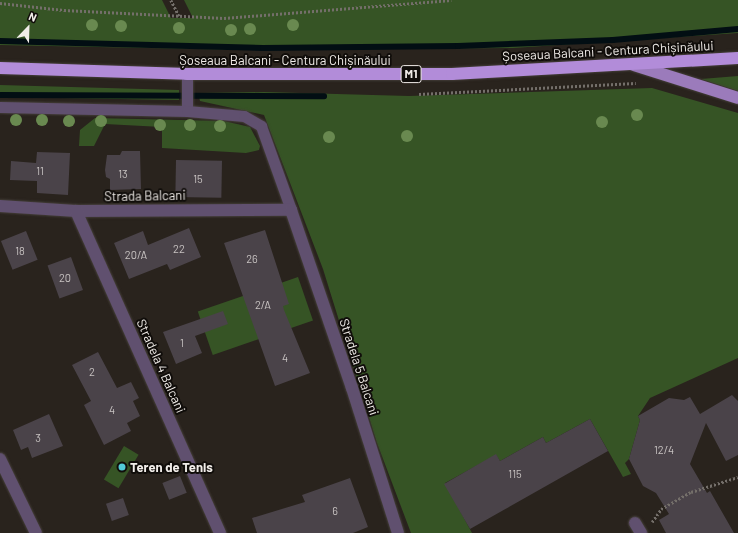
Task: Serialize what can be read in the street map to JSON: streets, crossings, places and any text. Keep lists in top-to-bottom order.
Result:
{
  "streets": {
    "highway": ["Șoseaua Balcani - Centura Chișinăului", "M1"],
    "street": ["Strada Balcani", "Stradela 4 Balcani", "Stradela 5 Balcani"]
  },
  "crossings": [
    ["Strada Balcani", "Stradela 4 Balcani"],
    ["Strada Balcani", "Stradela 5 Balcani"]
  ],
  "places": ["Teren de Tenis"],
  "house_numbers": [
    "11",
    "13",
    "15",
    "22",
    "18",
    "20/A",
    "26",
    "20",
    "2/A",
    "1",
    "4",
    "2",
    "4",
    "3",
    "12/4",
    "115",
    "6"
  ],
  "north": "top right"
}
